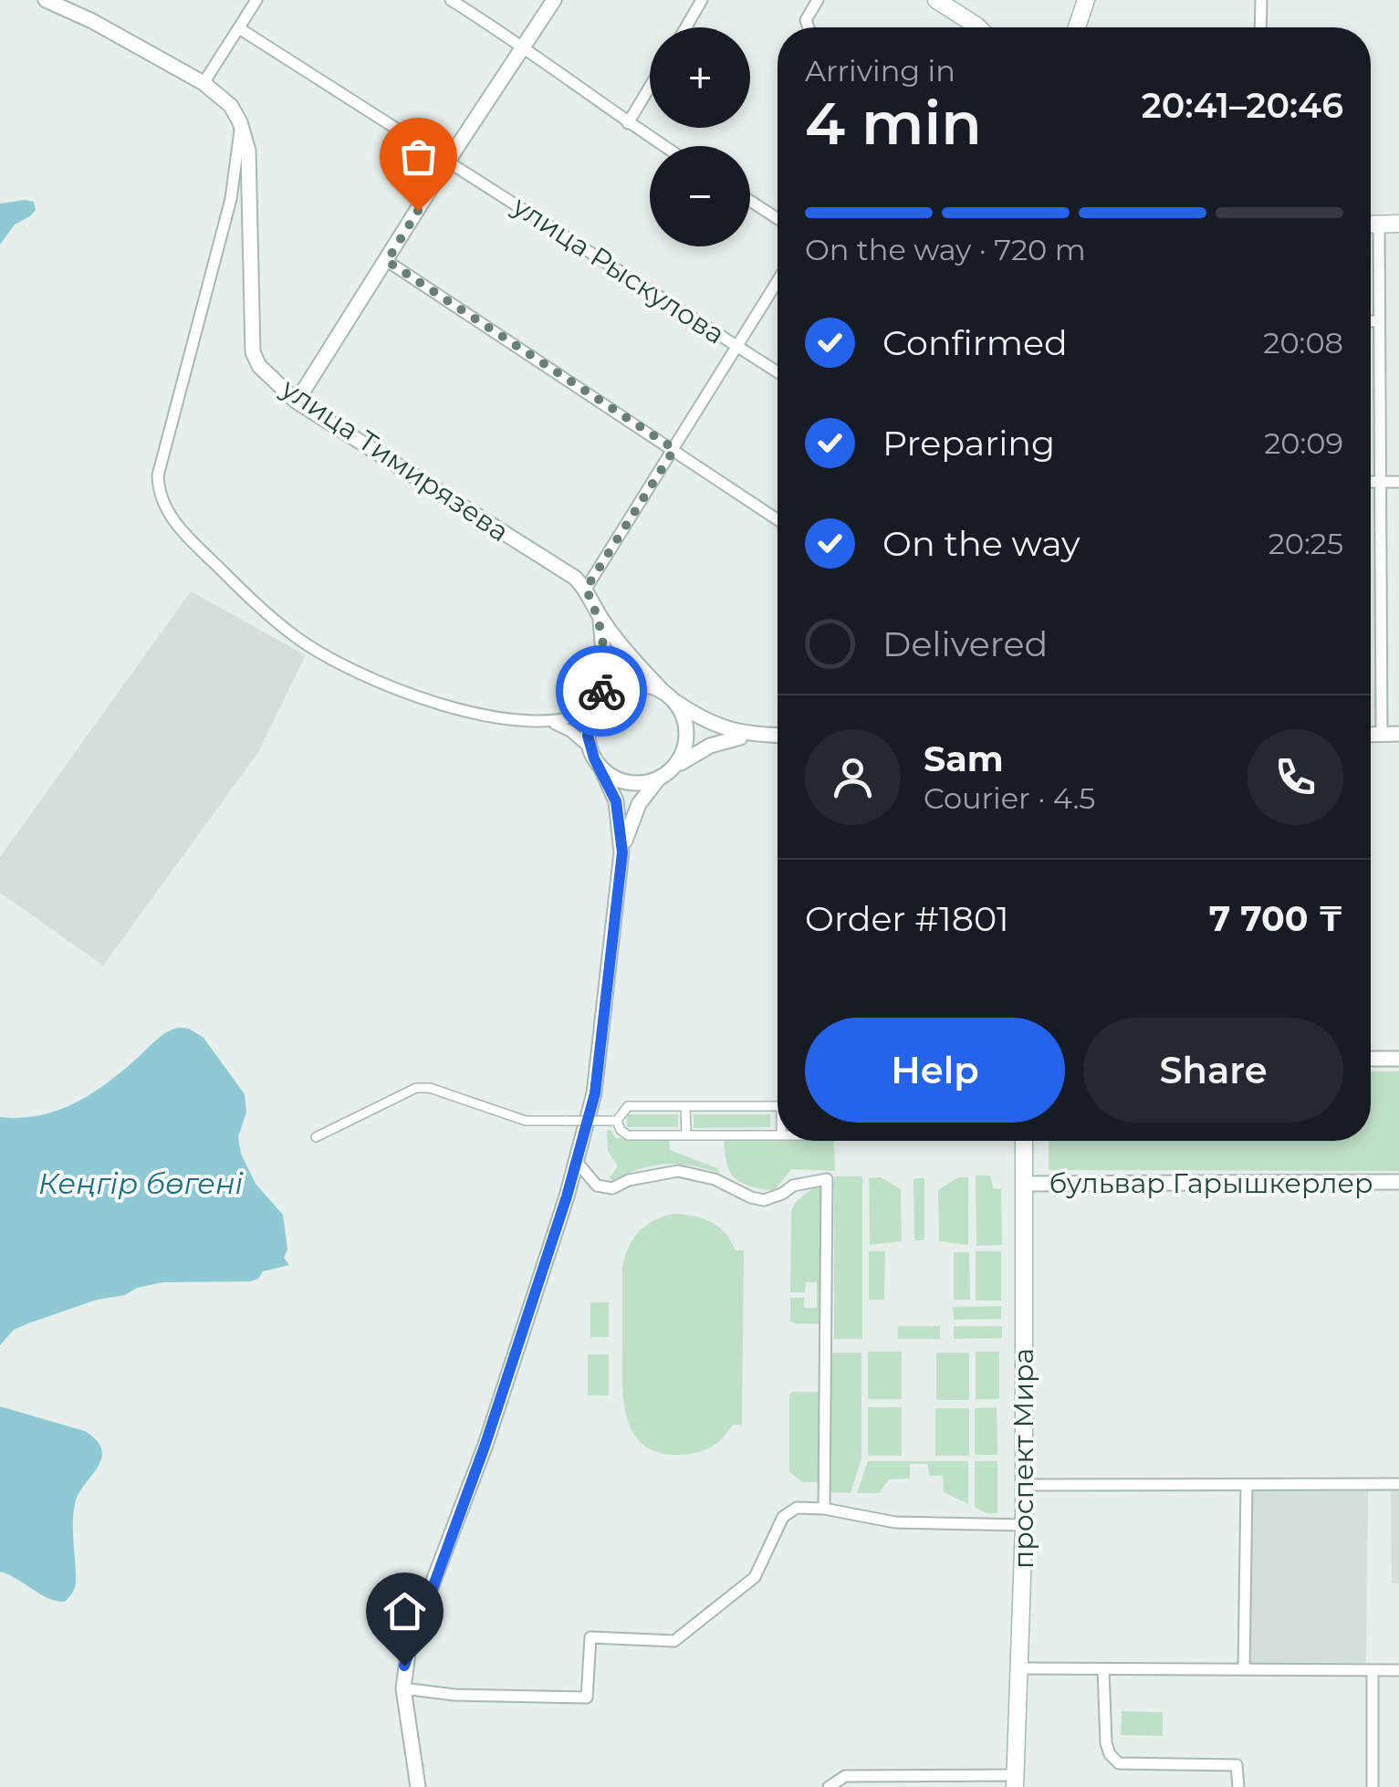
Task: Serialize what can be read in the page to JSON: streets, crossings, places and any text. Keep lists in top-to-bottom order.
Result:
{
  "streets": {
    "main road": ["проспект Мира"],
    "street": ["улица Рыскулова", "улица Тимирязева", "бульвар Гарышкерлер"]
  },
  "crossings": [
    ["бульвар Гарышкерлер", "проспект Мира"]
  ],
  "water": ["Кеңгір бөгені"],
  "page": {
    "map_buttons": ["+", "−"],
    "heading": ["4 min", "Arriving in", "20:41–20:46"],
    "panel": [
      "Sam",
      "Courier · 4.5",
      "Order #1801",
      "7 700 ₸"
    ],
    "bar": "On the way · 720 m",
    "list": [
      ["Confirmed", "20:08"],
      ["Preparing", "20:09"],
      ["On the way", "20:25"],
      "Delivered"
    ],
    "buttons": ["Help", "Share"]
  }
}
